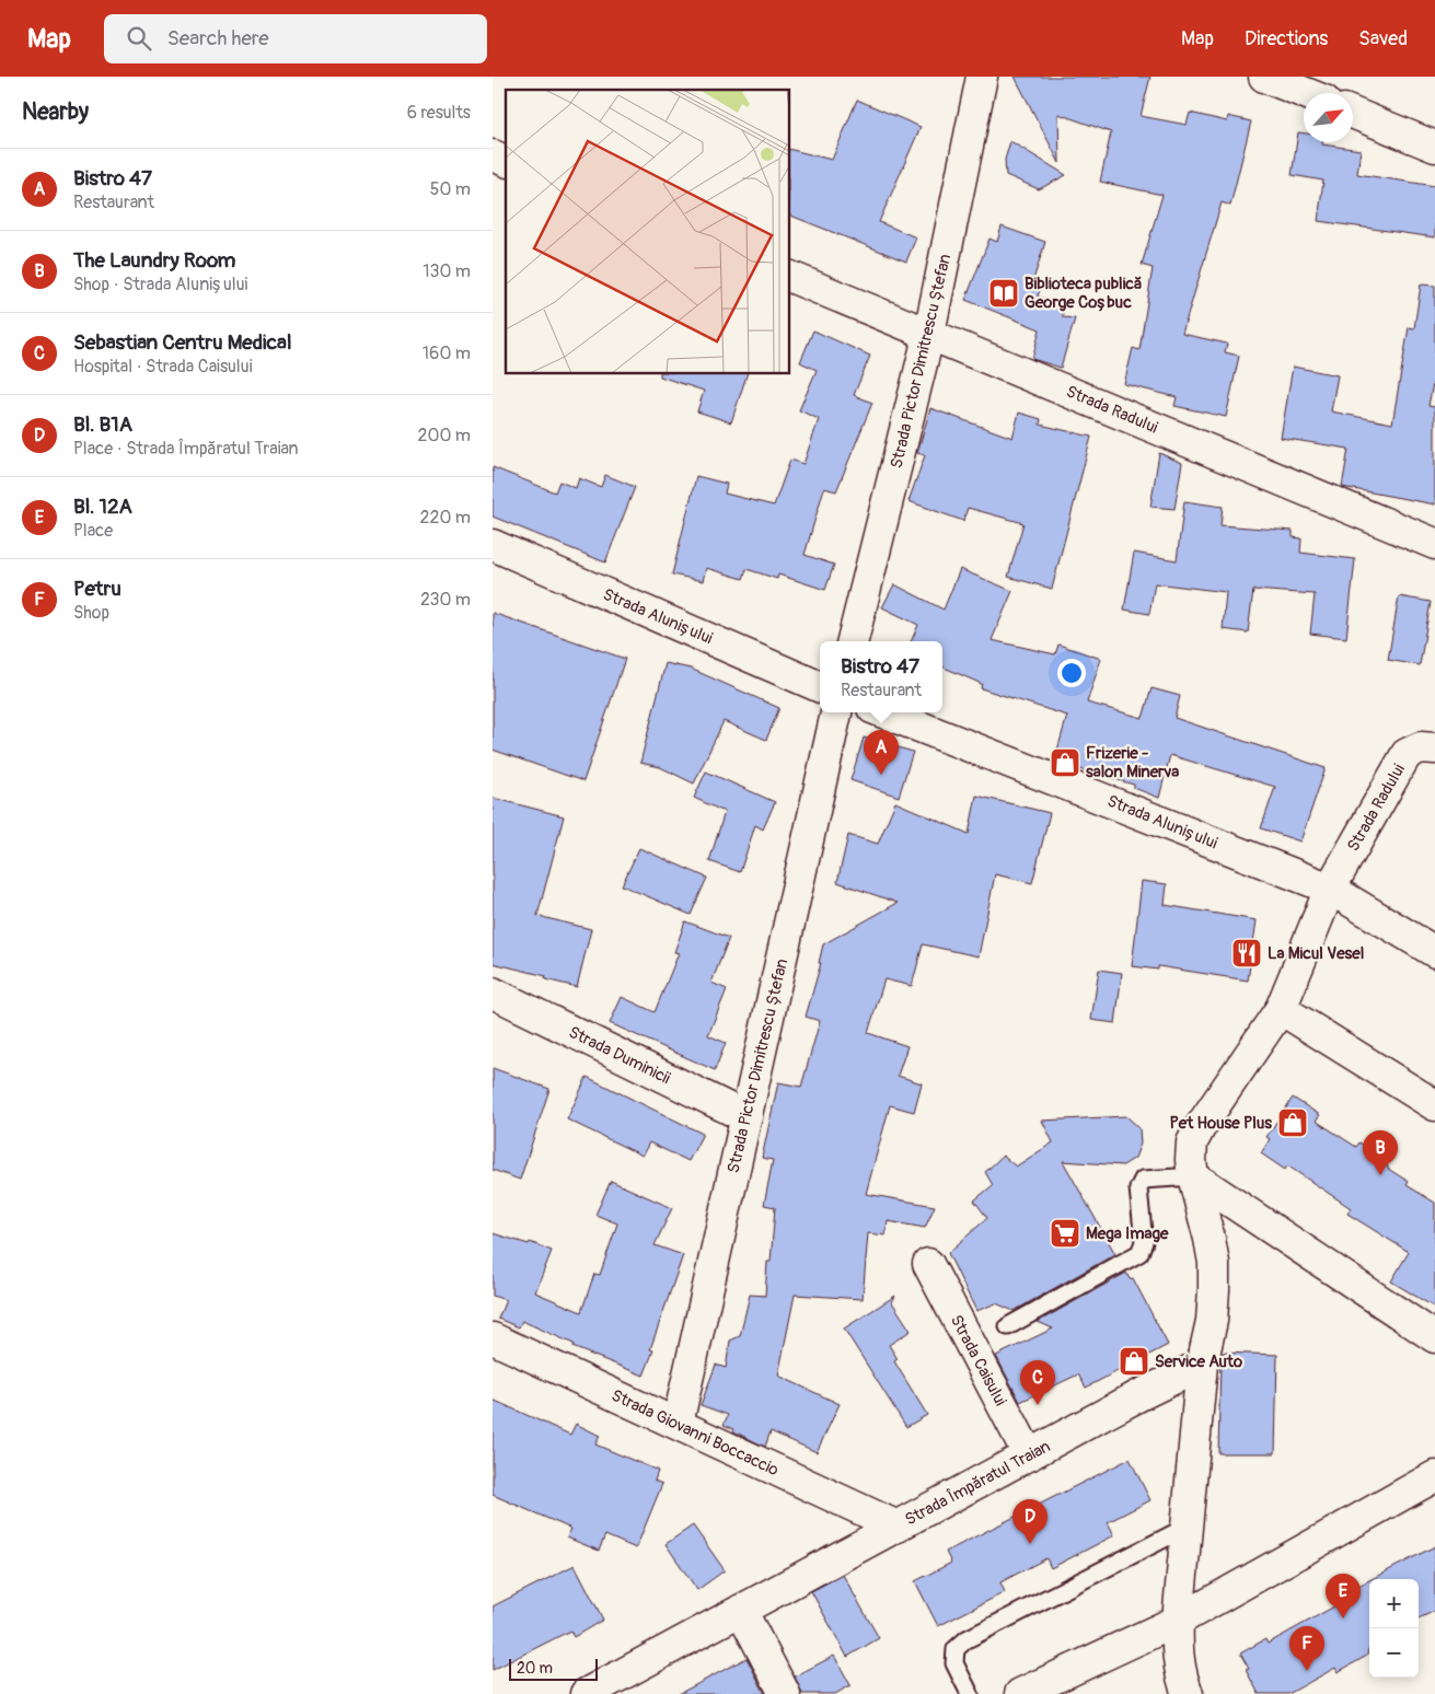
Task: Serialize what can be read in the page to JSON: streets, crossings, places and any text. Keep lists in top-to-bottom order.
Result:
{
  "streets": {
    "street": [
      "Strada Pictor Dimitrescu Ștefan",
      "Strada Radului",
      "Strada Alunișului",
      "Strada Duminicii",
      "Strada Caisului",
      "Strada Giovanni Boccaccio",
      "Strada Împăratul Traian"
    ]
  },
  "crossings": [
    ["Strada Pictor Dimitrescu Ștefan", "Strada Radului"],
    ["Strada Pictor Dimitrescu Ștefan", "Strada Duminicii"],
    ["Strada Pictor Dimitrescu Ștefan", "Strada Giovanni Boccaccio"],
    ["Strada Radului", "Strada Alunișului"],
    ["Strada Caisului", "Strada Împăratul Traian"],
    ["Strada Giovanni Boccaccio", "Strada Împăratul Traian"]
  ],
  "places": {
    "library": ["Biblioteca publică George Coșbuc"],
    "shop": ["Frizerie - salon Minerva", "Pet House Plus", "Service Auto"],
    "restaurant": ["La Micul Vesel"],
    "supermarket": ["Mega Image"]
  },
  "scale_bar": "20 m",
  "north": "top right",
  "page": {
    "header": "Map",
    "search": "Search here",
    "nav": ["Map", "Directions", "Saved"],
    "heading": ["Nearby", "6 results"],
    "list": [
      {
        "mark": "A",
        "name": "Bistro 47",
        "note": "Restaurant",
        "value": "50 m"
      },
      {
        "mark": "B",
        "name": "The Laundry Room",
        "note": "Shop · Strada Alunișului",
        "value": "130 m"
      },
      {
        "mark": "C",
        "name": "Sebastian Centru Medical",
        "note": "Hospital · Strada Caisului",
        "value": "160 m"
      },
      {
        "mark": "D",
        "name": "Bl. B1A",
        "note": "Place · Strada Împăratul Traian",
        "value": "200 m"
      },
      {
        "mark": "E",
        "name": "Bl. 12A",
        "note": "Place",
        "value": "220 m"
      },
      {
        "mark": "F",
        "name": "Petru",
        "note": "Shop",
        "value": "230 m"
      }
    ],
    "popup": ["Bistro 47", "Restaurant"],
    "pins": [
      "A",
      "B",
      "C",
      "D",
      "E",
      "F"
    ],
    "map_buttons": ["+", "−"],
    "scale": "20 m"
  }
}
